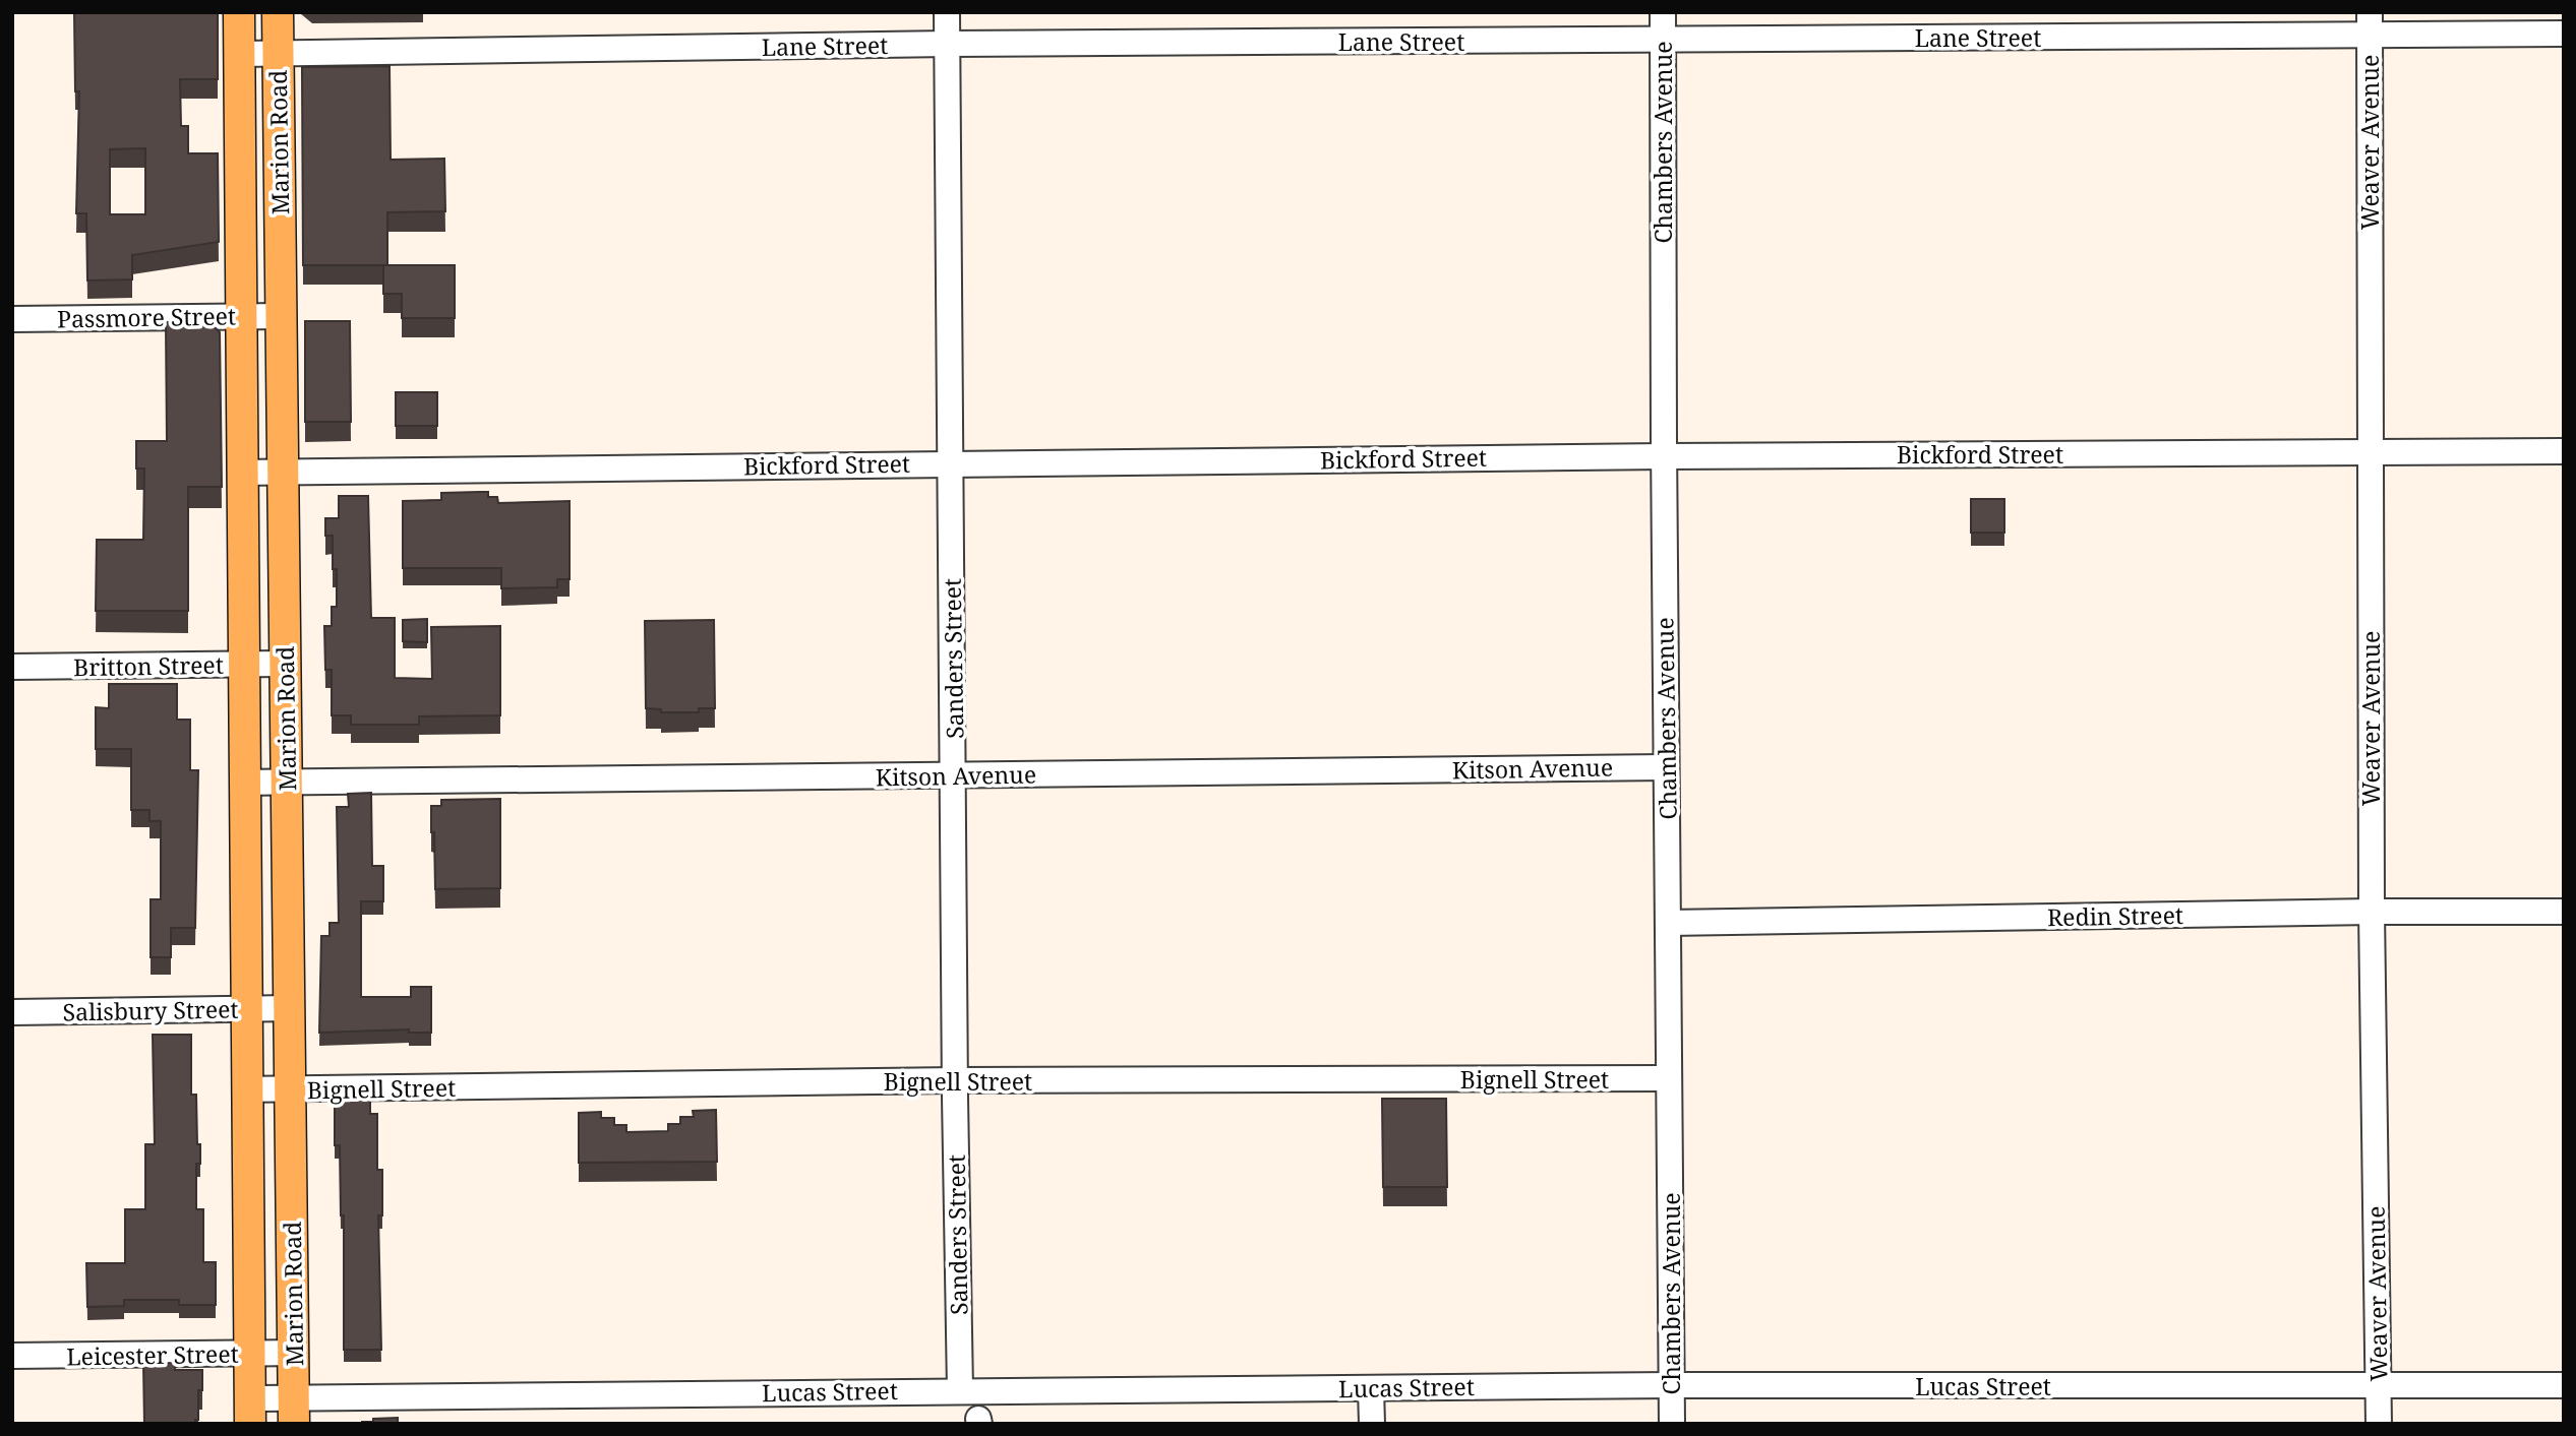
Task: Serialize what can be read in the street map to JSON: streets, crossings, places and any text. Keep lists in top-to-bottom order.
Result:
{
  "streets": {
    "main road": ["Marion Road"],
    "street": [
      "Lane Street",
      "Chambers Avenue",
      "Weaver Avenue",
      "Passmore Street",
      "Bickford Street",
      "Sanders Street",
      "Britton Street",
      "Kitson Avenue",
      "Redin Street",
      "Salisbury Street",
      "Bignell Street",
      "Leicester Street",
      "Lucas Street"
    ]
  },
  "crossings": [
    ["Lane Street", "Marion Road"],
    ["Lane Street", "Chambers Avenue"],
    ["Lane Street", "Weaver Avenue"],
    ["Lane Street", "Sanders Street"],
    ["Marion Road", "Passmore Street"],
    ["Marion Road", "Bickford Street"],
    ["Marion Road", "Britton Street"],
    ["Marion Road", "Kitson Avenue"],
    ["Marion Road", "Salisbury Street"],
    ["Marion Road", "Bignell Street"],
    ["Marion Road", "Leicester Street"],
    ["Marion Road", "Lucas Street"],
    ["Chambers Avenue", "Bickford Street"],
    ["Chambers Avenue", "Kitson Avenue"],
    ["Chambers Avenue", "Redin Street"],
    ["Chambers Avenue", "Bignell Street"],
    ["Chambers Avenue", "Lucas Street"],
    ["Weaver Avenue", "Bickford Street"],
    ["Weaver Avenue", "Redin Street"],
    ["Weaver Avenue", "Lucas Street"],
    ["Bickford Street", "Sanders Street"],
    ["Sanders Street", "Kitson Avenue"],
    ["Sanders Street", "Bignell Street"],
    ["Sanders Street", "Lucas Street"]
  ]
}
